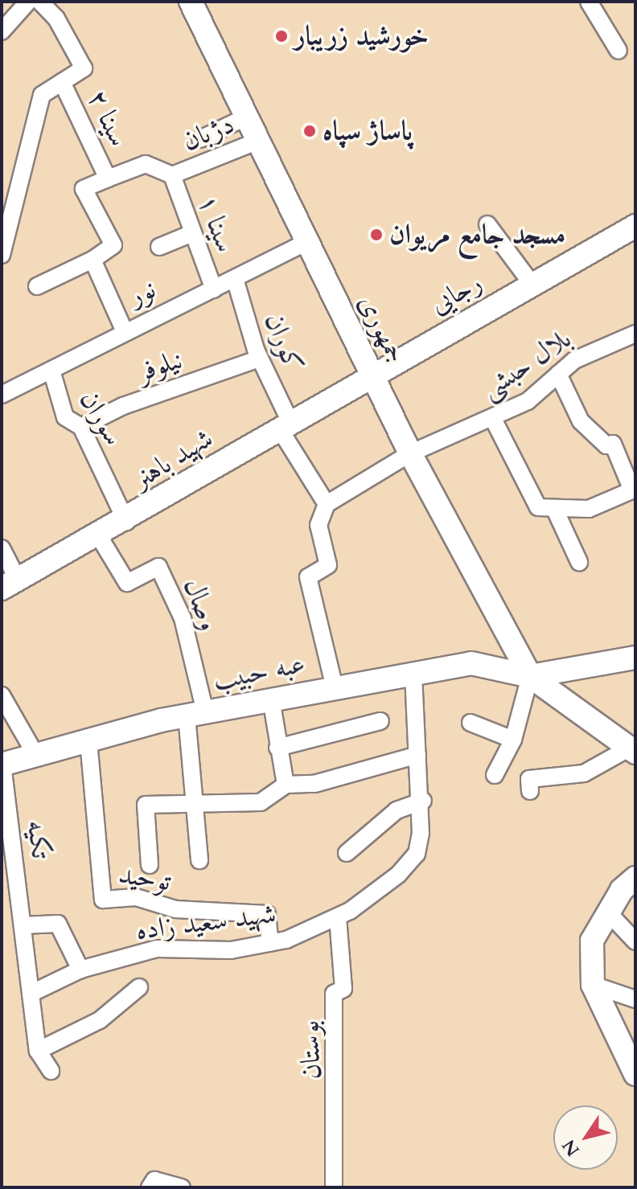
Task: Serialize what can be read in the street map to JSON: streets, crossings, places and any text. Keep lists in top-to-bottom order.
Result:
{
  "streets": {
    "street": [
      "سینا ۲",
      "دژبان",
      "سینا ۱",
      "نور",
      "رجایی",
      "جمهوری",
      "کوران",
      "بلال حبشی",
      "نیلوفر",
      "سوران",
      "شهید باهنر",
      "وصال",
      "عبه حبیب",
      "تکیه",
      "توحید",
      "شهید سعید زاده",
      "بوستان"
    ]
  },
  "crossings": [
    ["سینا ۲", "دژبان"],
    ["دژبان", "سینا ۱"],
    ["دژبان", "جمهوری"],
    ["سینا ۱", "نور"],
    ["نور", "جمهوری"],
    ["نور", "کوران"],
    ["نور", "سوران"],
    ["رجایی", "جمهوری"],
    ["رجایی", "شهید باهنر"],
    ["جمهوری", "بلال حبشی"],
    ["جمهوری", "شهید باهنر"],
    ["جمهوری", "عبه حبیب"],
    ["کوران", "بلال حبشی"],
    ["کوران", "نیلوفر"],
    ["کوران", "شهید باهنر"],
    ["نیلوفر", "سوران"],
    ["سوران", "شهید باهنر"],
    ["شهید باهنر", "وصال"],
    ["وصال", "عبه حبیب"],
    ["عبه حبیب", "تکیه"],
    ["عبه حبیب", "توحید"],
    ["عبه حبیب", "شهید سعید زاده"],
    ["تکیه", "شهید سعید زاده"],
    ["توحید", "شهید سعید زاده"],
    ["شهید سعید زاده", "بوستان"]
  ],
  "places": ["خورشید زریبار", "پاساژ سپاه", "مسجد جامع مریوان"],
  "north": "bottom left"
}
